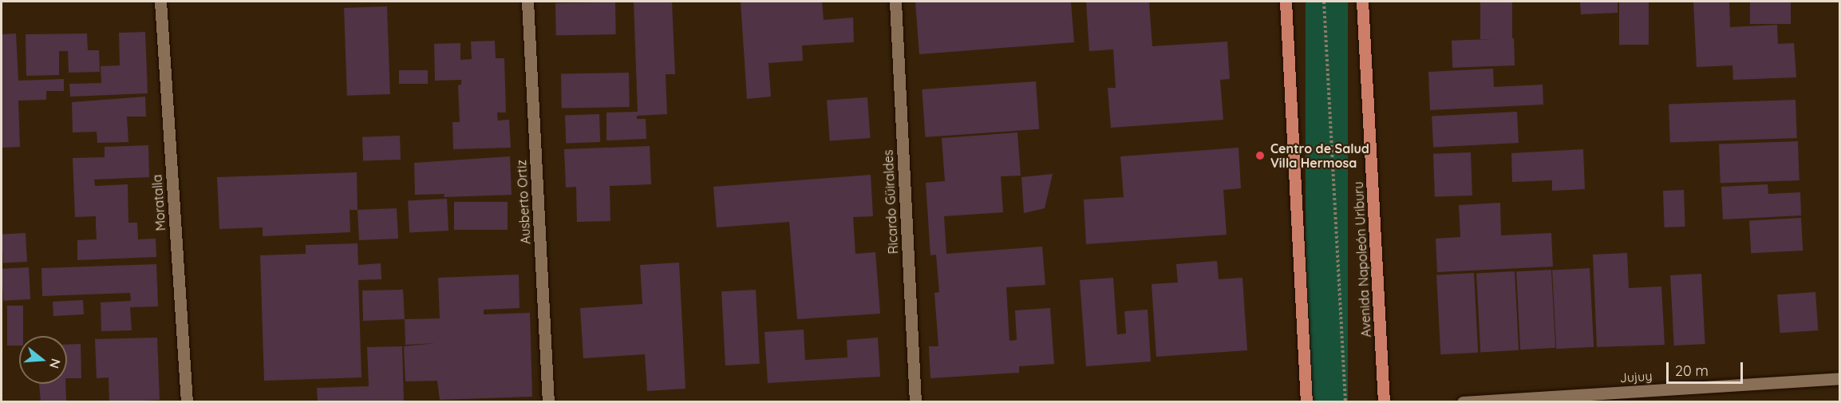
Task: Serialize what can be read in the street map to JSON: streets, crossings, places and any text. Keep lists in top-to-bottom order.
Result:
{
  "streets": {
    "main road": ["Avenida Napoleón Uriburu"],
    "street": [
      "Ausberto Ortiz",
      "Ricardo Güiraldes",
      "Moratalla",
      "Jujuy"
    ]
  },
  "places": ["Centro de Salud Villa Hermosa"],
  "scale_bar": "20 m",
  "north": "right"
}
